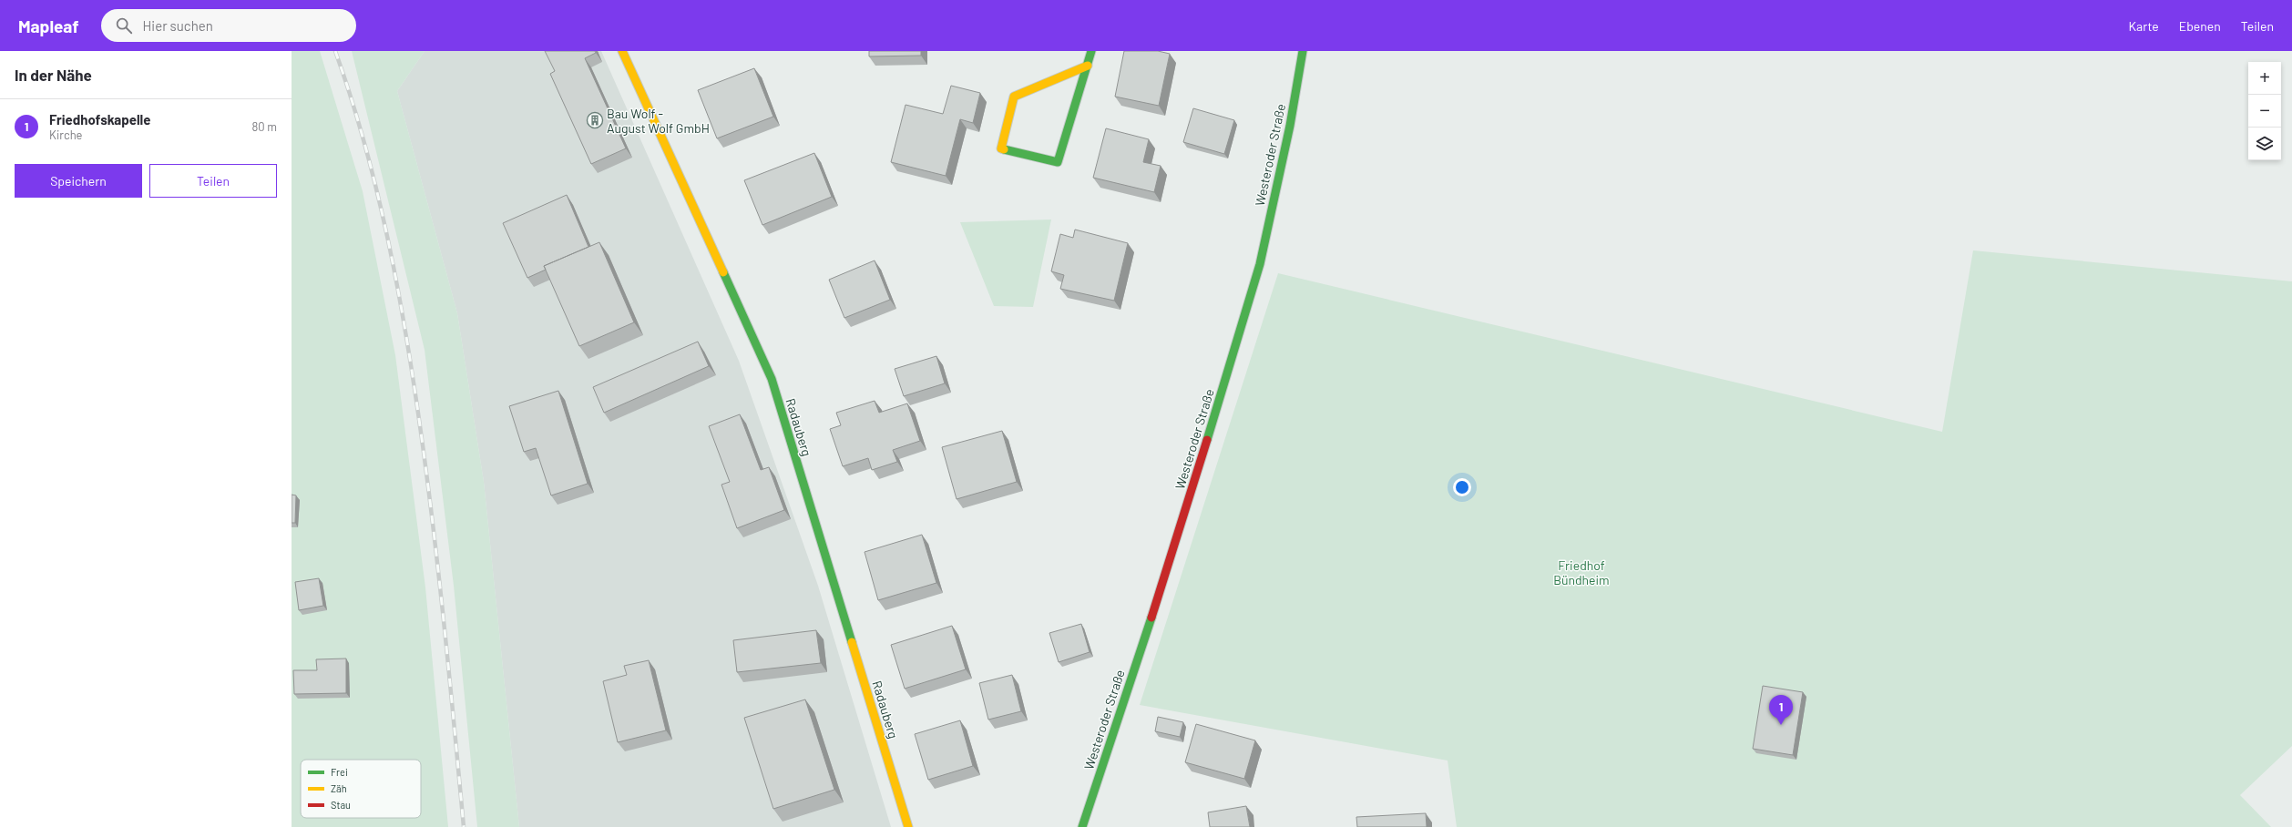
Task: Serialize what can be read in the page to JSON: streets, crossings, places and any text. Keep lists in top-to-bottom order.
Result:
{
  "streets": {
    "street": ["Westeroder Straße", "Radauberg"]
  },
  "parks": ["Friedhof Bündheim"],
  "places": {
    "building": ["Bau Wolf - August Wolf GmbH"]
  },
  "legend": ["Frei", "Zäh", "Stau"],
  "page": {
    "header": "Mapleaf",
    "search": "Hier suchen",
    "nav": ["Karte", "Ebenen", "Teilen"],
    "heading": "In der Nähe",
    "map_buttons": ["+", "−"],
    "list": [
      {
        "mark": "1",
        "name": "Friedhofskapelle",
        "note": "Kirche",
        "value": "80 m"
      }
    ],
    "buttons": ["Speichern", "Teilen"],
    "pins": "1"
  }
}
